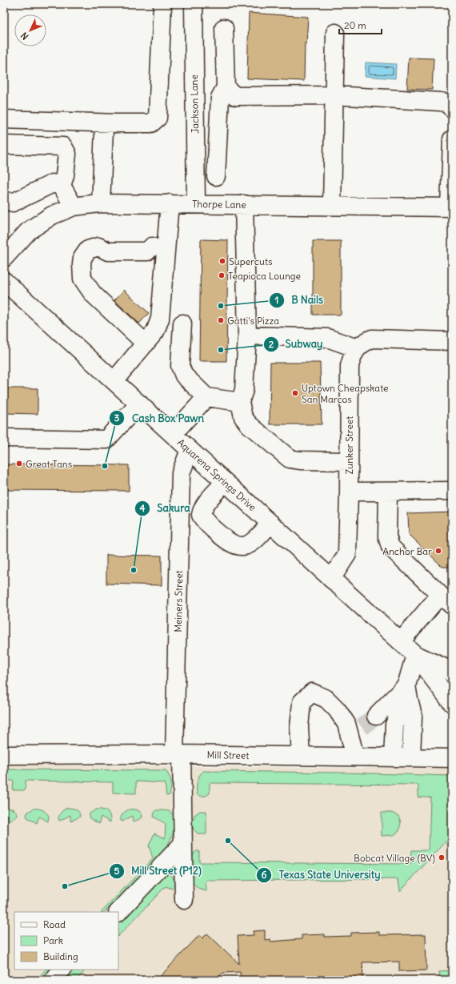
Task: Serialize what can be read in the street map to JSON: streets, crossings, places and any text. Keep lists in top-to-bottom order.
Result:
{
  "streets": {
    "street": [
      "Jackson Lane",
      "Thorpe Lane",
      "Zunker Street",
      "Aquarena Springs Drive",
      "Meiners Street",
      "Mill Street"
    ]
  },
  "crossings": [
    ["Jackson Lane", "Thorpe Lane"],
    ["Zunker Street", "Aquarena Springs Drive"],
    ["Aquarena Springs Drive", "Meiners Street"],
    ["Meiners Street", "Mill Street"]
  ],
  "places": [
    "Supercuts",
    "Teapioca Lounge",
    "B Nails",
    "Gatti's Pizza",
    "Subway",
    "Uptown Cheapskate San Marcos",
    "Great Tans",
    "Cash Box Pawn",
    "Anchor Bar",
    "Sakura",
    "Texas State University",
    "Bobcat Village (BV)",
    "Mill Street (P12)"
  ],
  "legend": ["Road", "Park", "Building"],
  "scale_bar": "20 m",
  "north": "bottom left"
}
